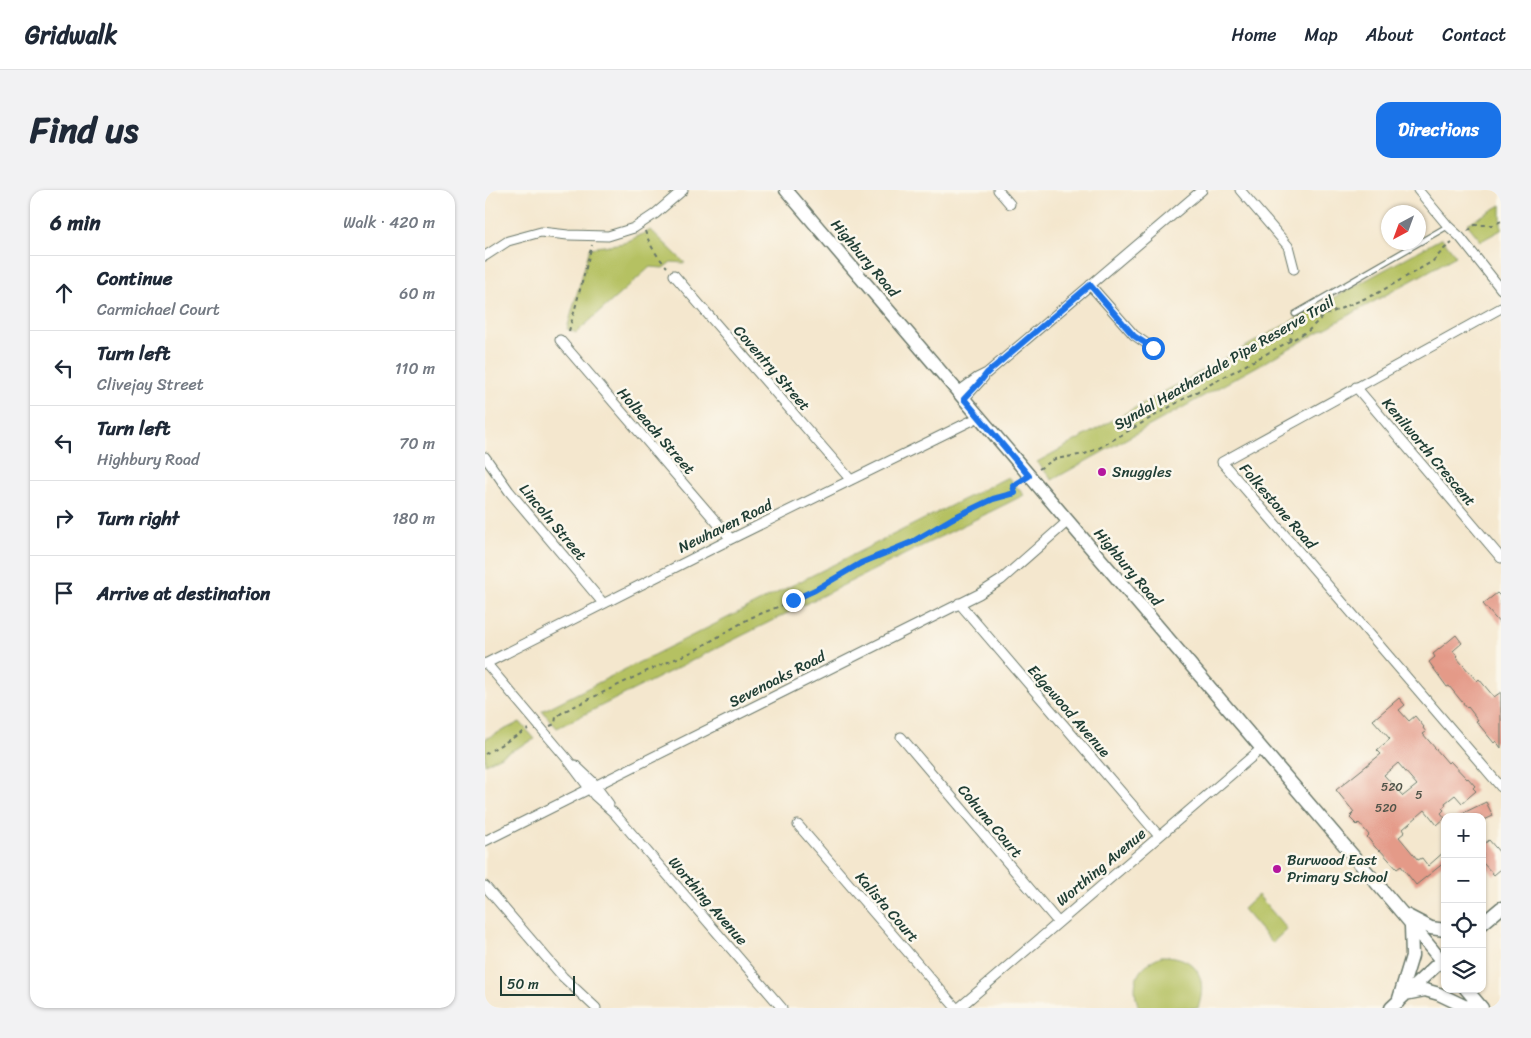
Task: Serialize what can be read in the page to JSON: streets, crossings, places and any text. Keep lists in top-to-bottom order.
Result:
{
  "streets": {
    "main road": ["Highbury Road"],
    "street": [
      "Coventry Street",
      "Holbeach Street",
      "Kenilworth Crescent",
      "Folkestone Road",
      "Lincoln Street",
      "Newhaven Road",
      "Sevenoaks Road",
      "Edgewood Avenue",
      "Cohuna Court",
      "Worthing Avenue",
      "Kalista Court"
    ],
    "path": ["Syndal Heatherdale Pipe Reserve Trail"]
  },
  "crossings": [
    ["Highbury Road", "Syndal Heatherdale Pipe Reserve Trail"],
    ["Highbury Road", "Newhaven Road"],
    ["Highbury Road", "Sevenoaks Road"],
    ["Highbury Road", "Worthing Avenue"],
    ["Syndal Heatherdale Pipe Reserve Trail", "Worthing Avenue"],
    ["Coventry Street", "Newhaven Road"],
    ["Holbeach Street", "Newhaven Road"],
    ["Kenilworth Crescent", "Folkestone Road"],
    ["Lincoln Street", "Newhaven Road"],
    ["Newhaven Road", "Worthing Avenue"],
    ["Sevenoaks Road", "Edgewood Avenue"],
    ["Sevenoaks Road", "Worthing Avenue"],
    ["Edgewood Avenue", "Worthing Avenue"],
    ["Cohuna Court", "Worthing Avenue"],
    ["Worthing Avenue", "Kalista Court"]
  ],
  "places": ["Snuggles", "Burwood East Primary School"],
  "house_numbers": ["520", "5", "520"],
  "scale_bar": "50 m",
  "north": "bottom left",
  "page": {
    "header": "Gridwalk",
    "nav": [
      "Home",
      "Map",
      "About",
      "Contact"
    ],
    "title": "Find us",
    "buttons": "Directions",
    "heading": ["6 min", "Walk · 420 m"],
    "list": [
      ["Continue", "Carmichael Court", "60 m"],
      ["Turn left", "Clivejay Street", "110 m"],
      ["Turn left", "Highbury Road", "70 m"],
      ["Turn right", "180 m"],
      "Arrive at destination"
    ],
    "map_buttons": ["+", "−"],
    "scale": "50 m"
  }
}
